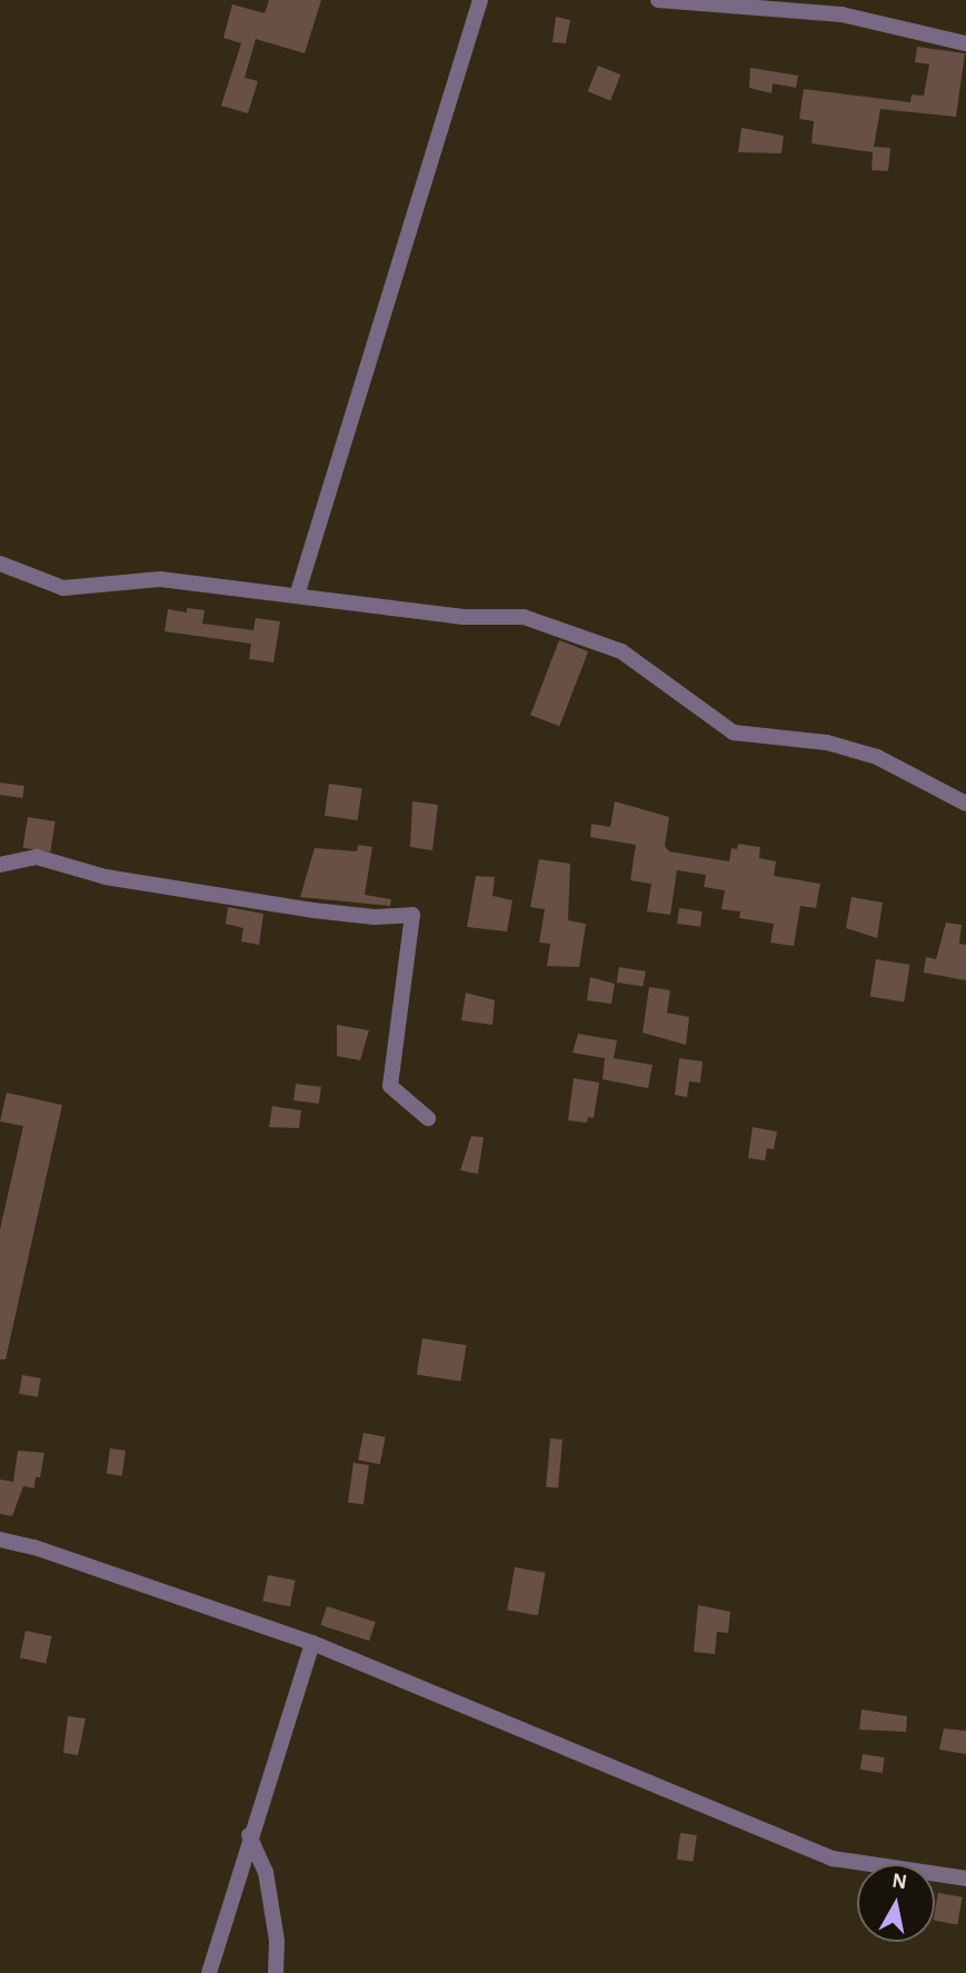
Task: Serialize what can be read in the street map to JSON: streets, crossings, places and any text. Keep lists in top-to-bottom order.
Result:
{
  "north": "top"
}
